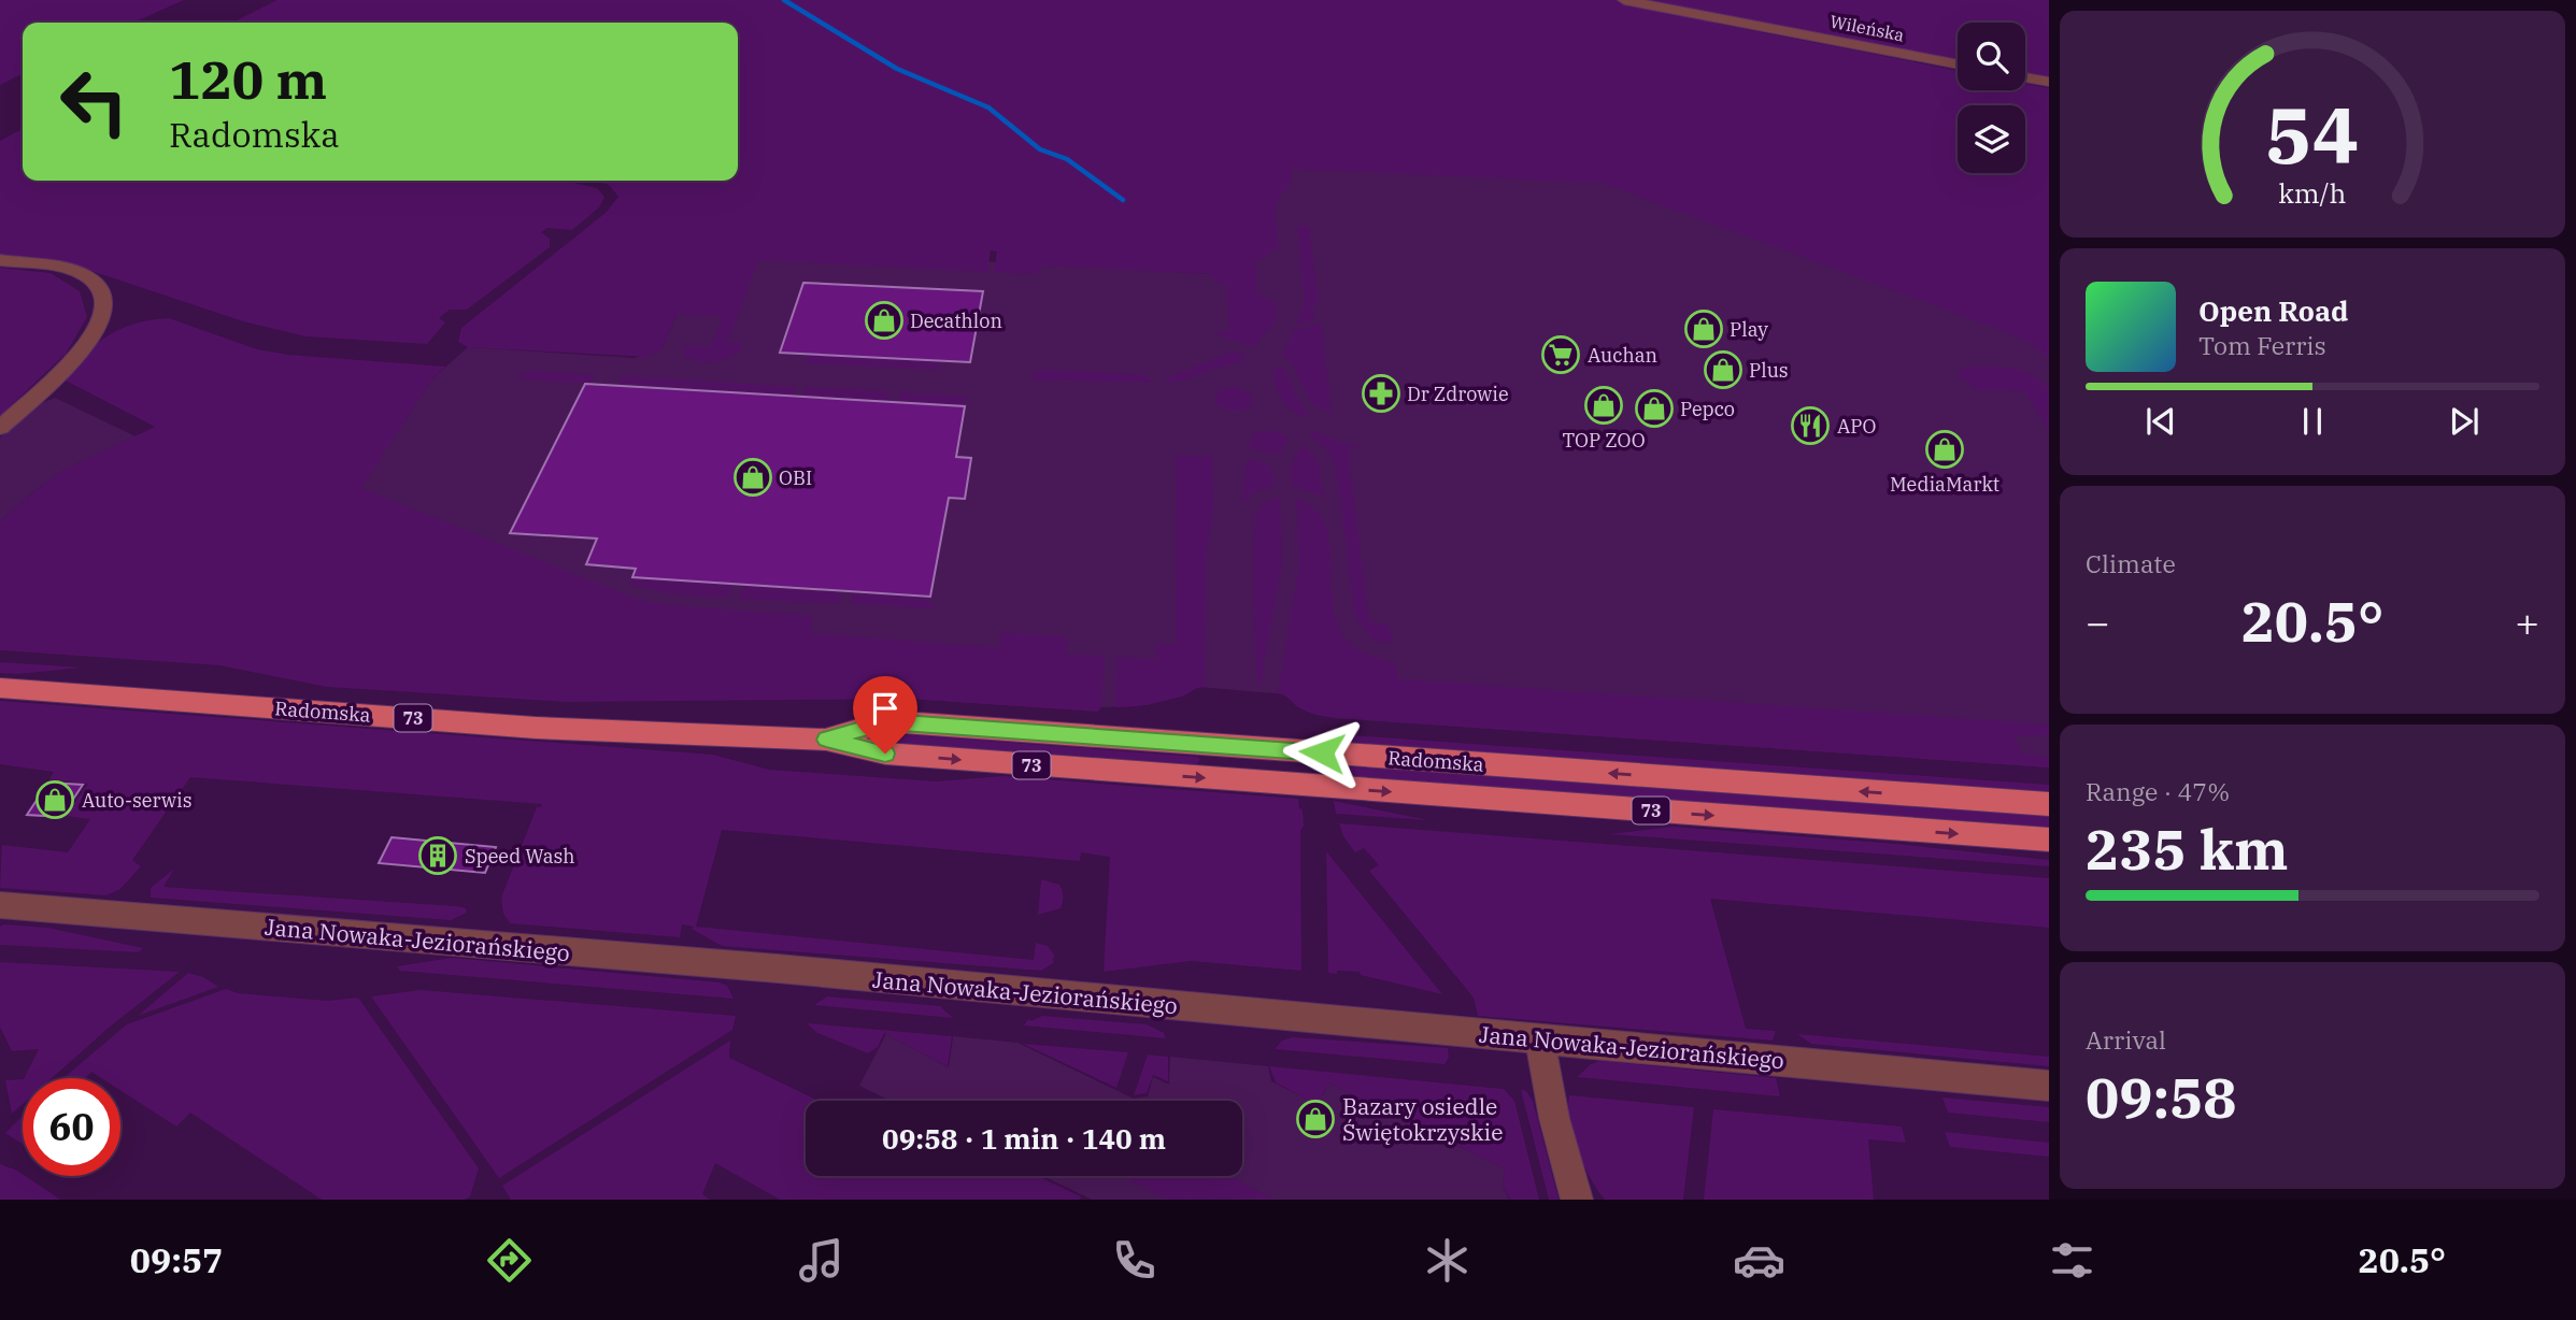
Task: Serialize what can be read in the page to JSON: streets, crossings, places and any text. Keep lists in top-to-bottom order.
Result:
{
  "streets": {
    "main road": ["Radomska", "73"],
    "street": ["Wileńska", "Jana Nowaka-Jeziorańskiego"]
  },
  "places": {
    "shop": [
      "Decathlon",
      "Play",
      "Plus",
      "TOP ZOO",
      "Pepco",
      "MediaMarkt",
      "OBI",
      "Auto-serwis",
      "Bazary osiedle Świętokrzyskie"
    ],
    "supermarket": ["Auchan"],
    "pharmacy": ["Dr Zdrowie"],
    "restaurant": ["APO"],
    "building": ["Speed Wash"]
  },
  "page": {
    "turn": ["120 m", "Radomska"],
    "song": ["Open Road", "Tom Ferris"],
    "tile": [
      "Climate",
      ["Range · 47%", "235 km"],
      ["Arrival", "09:58"]
    ],
    "heat": ["−", "20.5°", "+"],
    "limit": "60",
    "trip": "09:58 · 1 min · 140 m",
    "tabs": ["09:57", "20.5°"],
    "gauge": ["54", "km/h"]
  }
}
